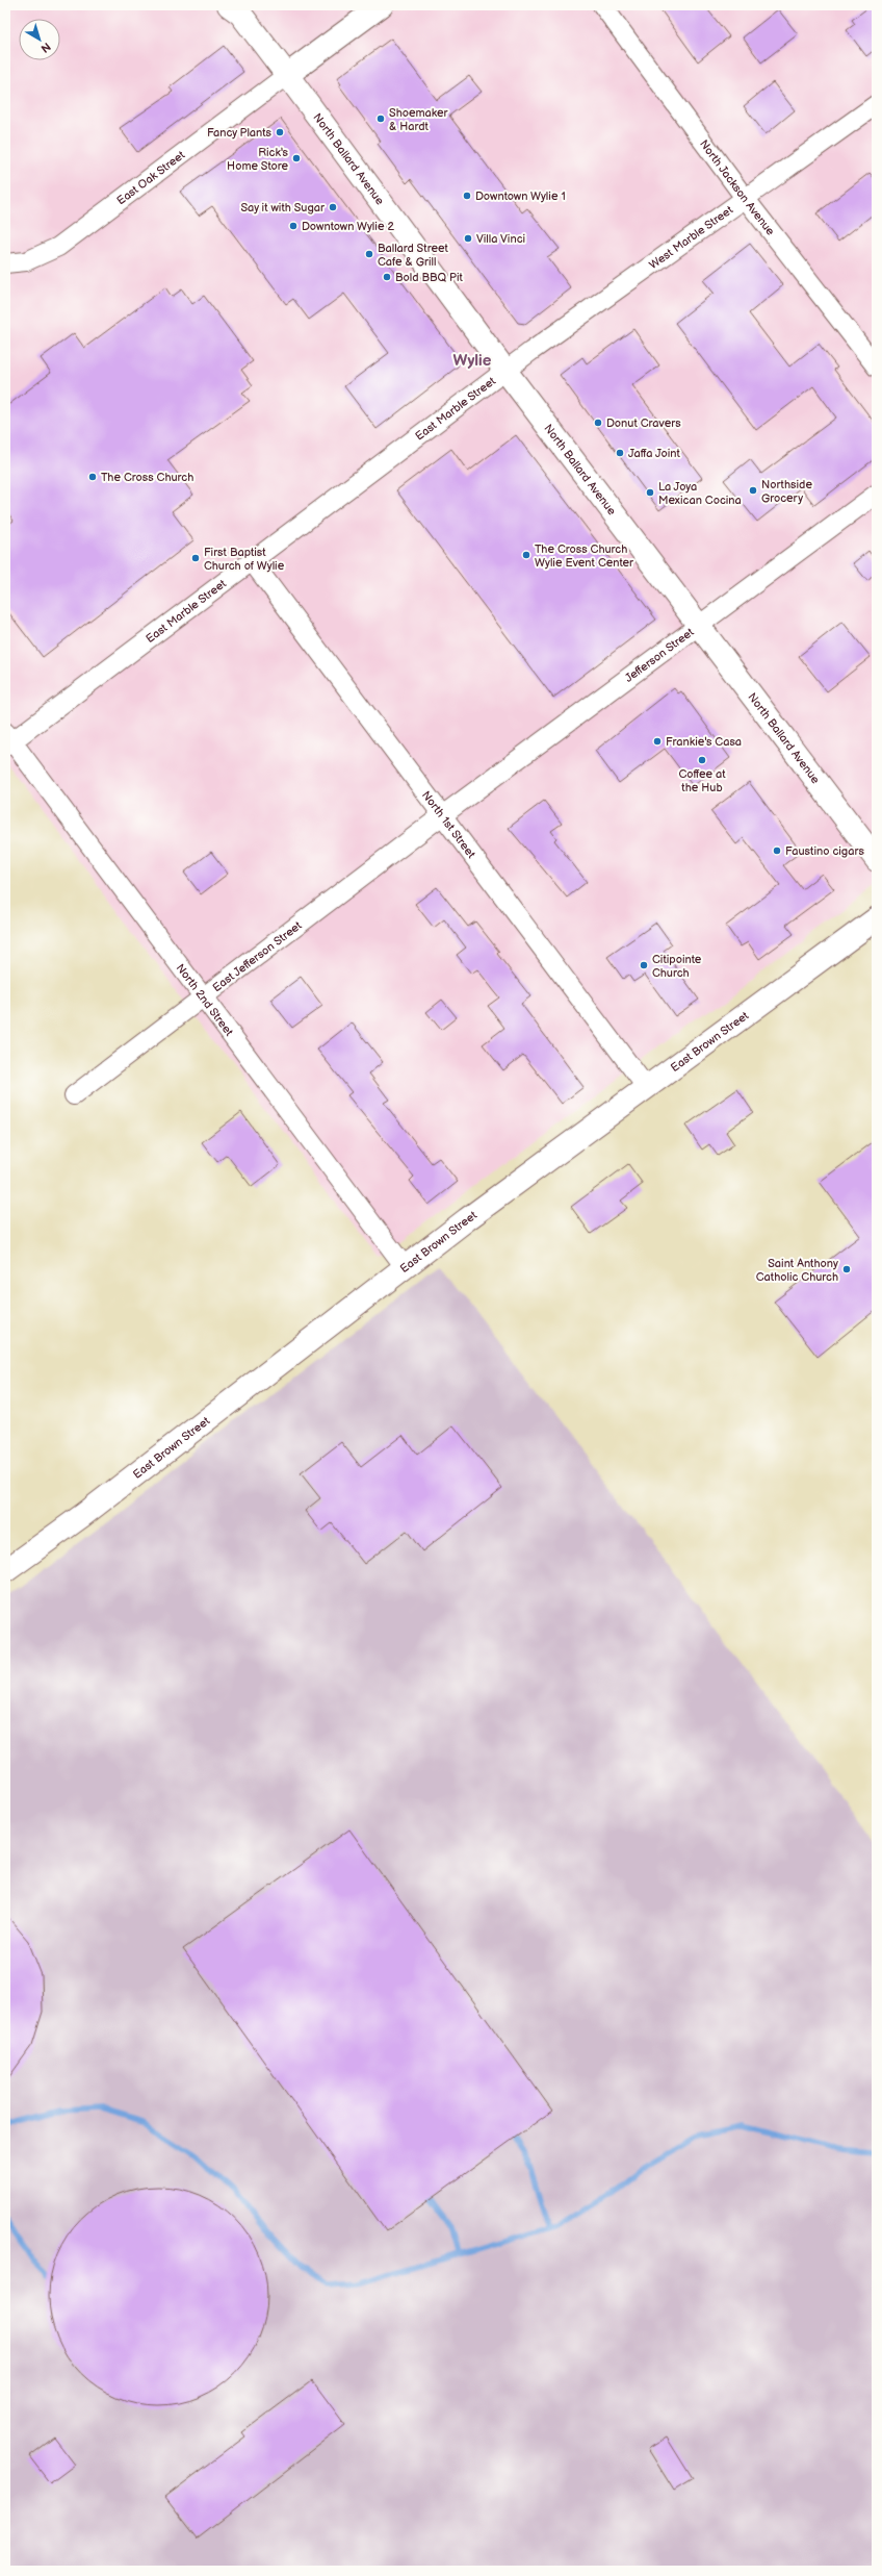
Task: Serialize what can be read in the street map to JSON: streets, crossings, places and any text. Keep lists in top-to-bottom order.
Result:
{
  "streets": {
    "main road": ["North Ballard Avenue", "East Brown Street"],
    "street": [
      "East Oak Street",
      "North Jackson Avenue",
      "West Marble Street",
      "East Marble Street",
      "Jefferson Street",
      "North 1st Street",
      "East Jefferson Street",
      "North 2nd Street"
    ]
  },
  "crossings": [
    ["North Ballard Avenue", "East Oak Street"],
    ["North Ballard Avenue", "West Marble Street"],
    ["North Ballard Avenue", "East Marble Street"],
    ["North Ballard Avenue", "Jefferson Street"],
    ["North Jackson Avenue", "West Marble Street"],
    ["West Marble Street", "East Marble Street"],
    ["East Marble Street", "North 1st Street"],
    ["East Marble Street", "North 2nd Street"],
    ["Jefferson Street", "North 1st Street"],
    ["Jefferson Street", "East Jefferson Street"],
    ["North 1st Street", "East Jefferson Street"],
    ["North 1st Street", "East Brown Street"],
    ["East Jefferson Street", "North 2nd Street"],
    ["North 2nd Street", "East Brown Street"]
  ],
  "districts": ["Wylie"],
  "places": [
    "Shoemaker & Hardt",
    "Fancy Plants",
    "Rick's Home Store",
    "Downtown Wylie 1",
    "Say it with Sugar",
    "Downtown Wylie 2",
    "Villa Vinci",
    "Ballard Street Cafe & Grill",
    "Bold BBQ Pit",
    "Donut Cravers",
    "Jaffa Joint",
    "The Cross Church",
    "Northside Grocery",
    "La Joya Mexican Cocina",
    "The Cross Church Wylie Event Center",
    "First Baptist Church of Wylie",
    "Frankie's Casa",
    "Coffee at the Hub",
    "Faustino cigars",
    "Citipointe Church",
    "Saint Anthony Catholic Church"
  ],
  "north": "bottom right"
}
